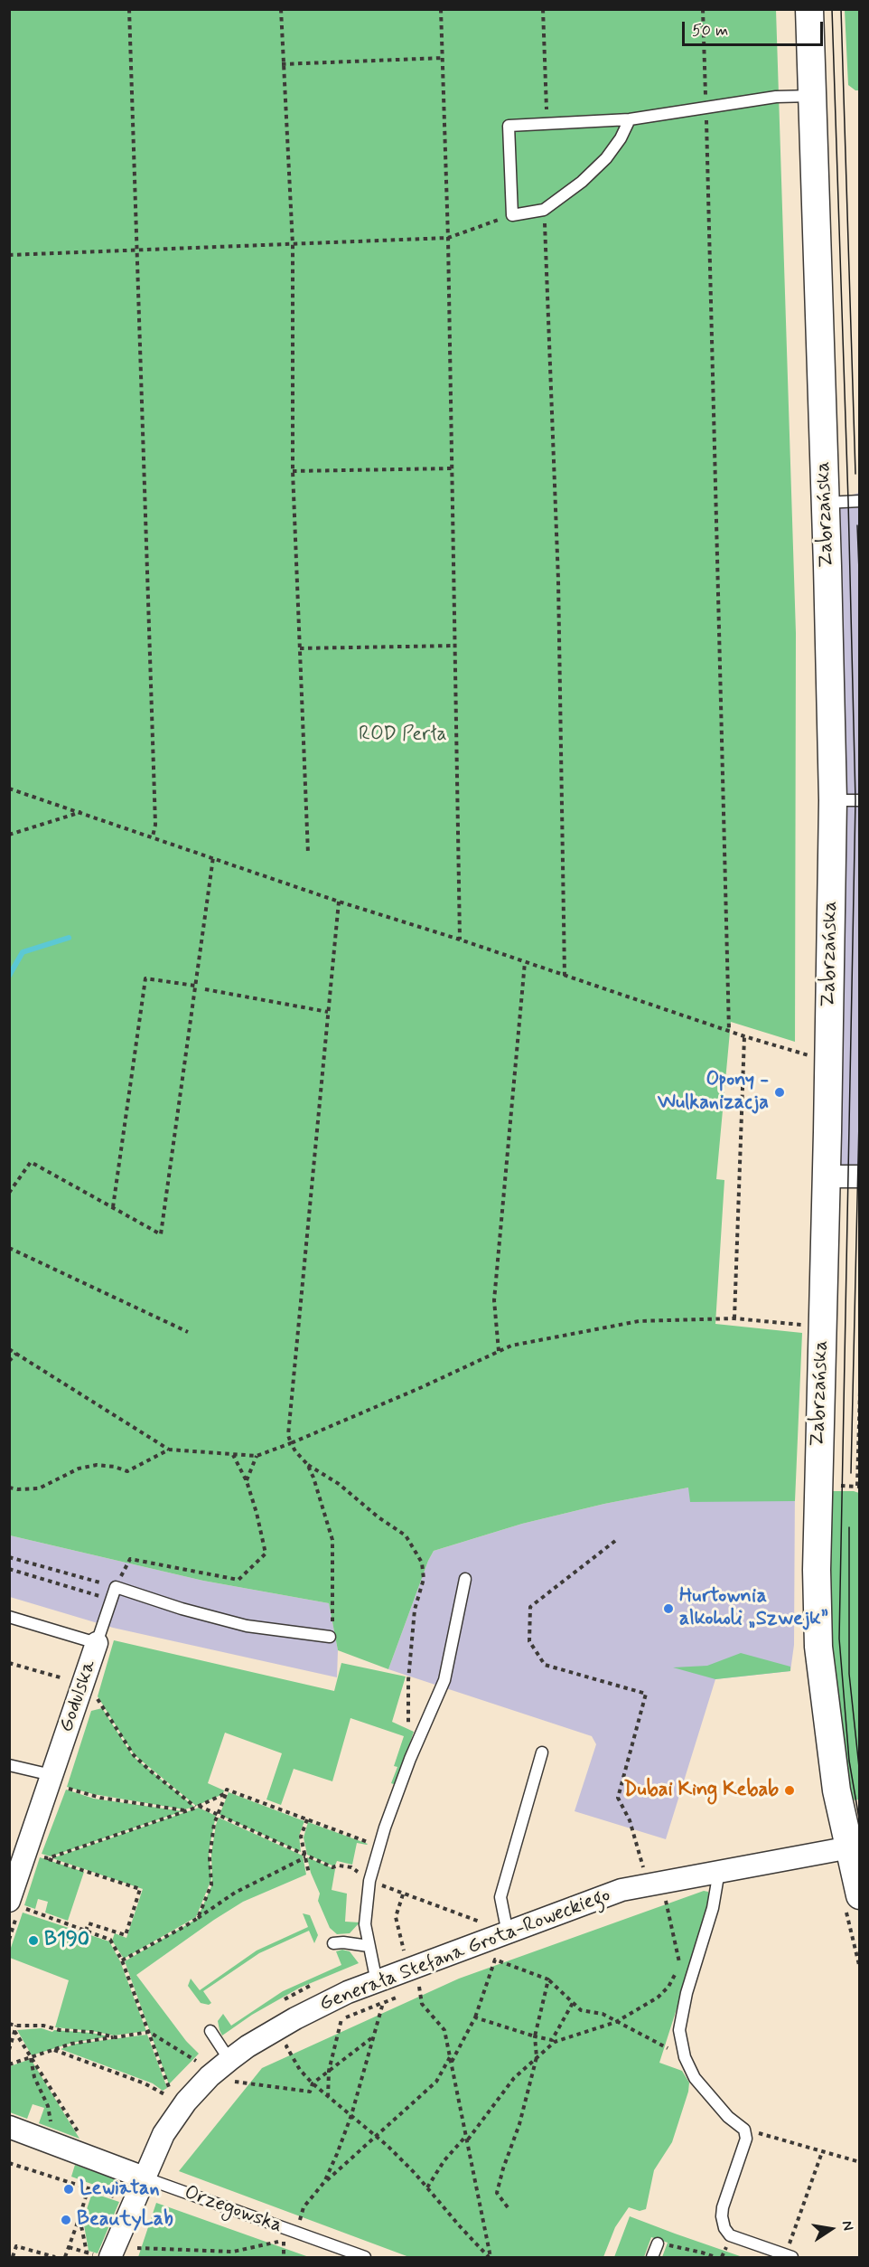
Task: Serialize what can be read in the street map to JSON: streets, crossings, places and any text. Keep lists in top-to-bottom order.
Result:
{
  "streets": {
    "street": [
      "Zabrzańska",
      "Godulska",
      "Generała Stefana Grota-Roweckiego",
      "Orzegowska"
    ]
  },
  "crossings": [
    ["Zabrzańska", "Generała Stefana Grota-Roweckiego"],
    ["Generała Stefana Grota-Roweckiego", "Orzegowska"]
  ],
  "parks": ["ROD Perła"],
  "places": [
    "Opony - Wulkanizacja",
    "Hurtownia alkoholi „Szwejk”",
    "Dubai King Kebab",
    "B190",
    "Lewiatan",
    "BeautyLab"
  ],
  "scale_bar": "50 m",
  "north": "right"
}
